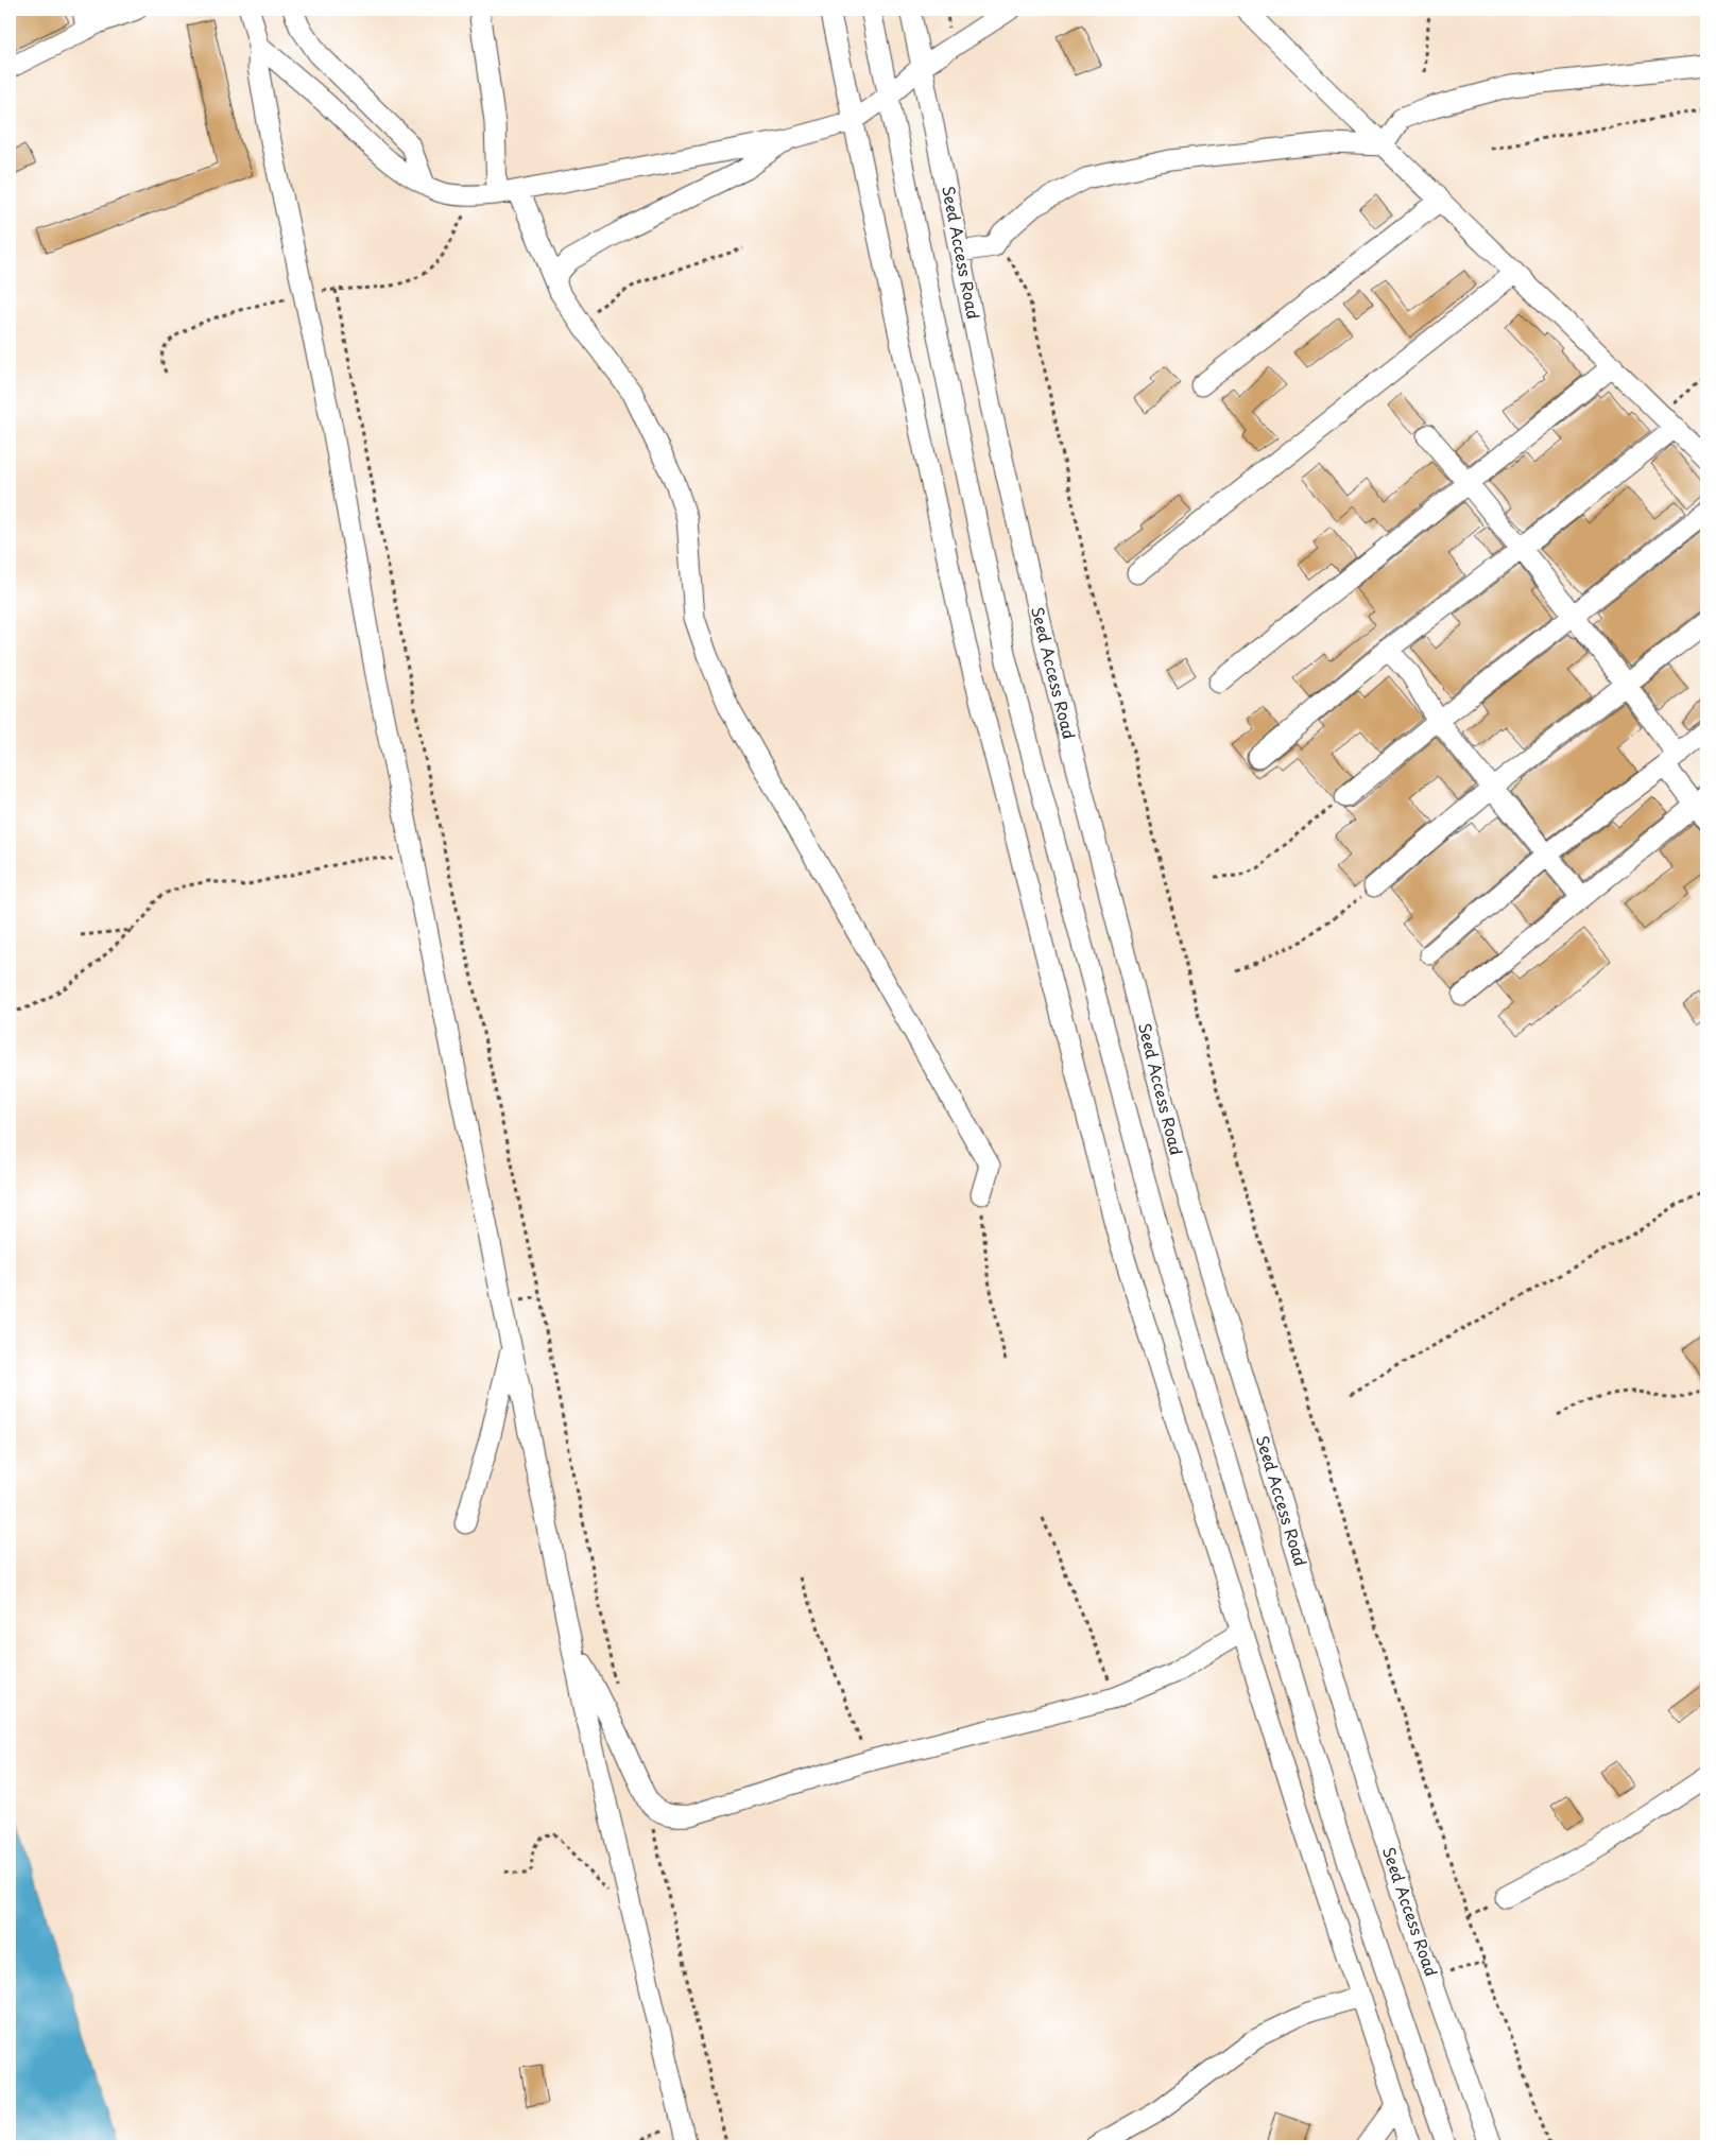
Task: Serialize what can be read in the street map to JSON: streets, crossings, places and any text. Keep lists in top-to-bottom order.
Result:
{
  "streets": {
    "street": ["Seed Access Road"]
  }
}
